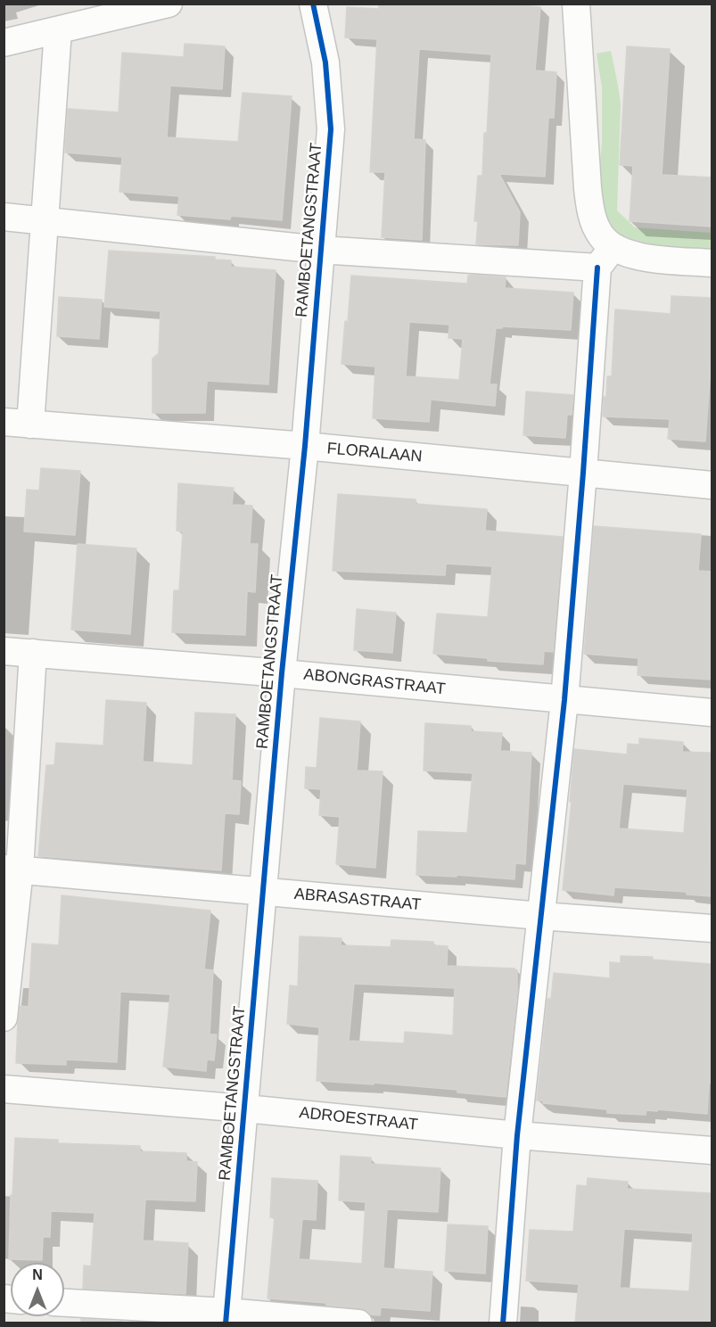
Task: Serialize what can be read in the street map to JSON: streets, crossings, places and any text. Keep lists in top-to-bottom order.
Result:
{
  "streets": {
    "street": [
      "RAMBOETANGSTRAAT",
      "FLORALAAN",
      "ABONGRASTRAAT",
      "ABRASASTRAAT",
      "ADROESTRAAT"
    ]
  },
  "crossings": [
    ["RAMBOETANGSTRAAT", "FLORALAAN"],
    ["RAMBOETANGSTRAAT", "ABONGRASTRAAT"],
    ["RAMBOETANGSTRAAT", "ABRASASTRAAT"],
    ["RAMBOETANGSTRAAT", "ADROESTRAAT"]
  ],
  "north": "top"
}
